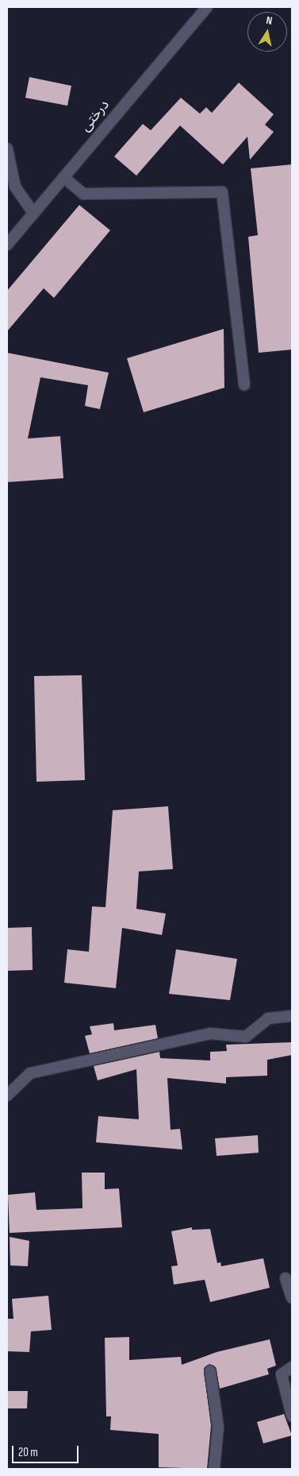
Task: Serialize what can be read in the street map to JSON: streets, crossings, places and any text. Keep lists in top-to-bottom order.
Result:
{
  "streets": {
    "street": ["درختی"]
  },
  "scale_bar": "20 m",
  "north": "top"
}
